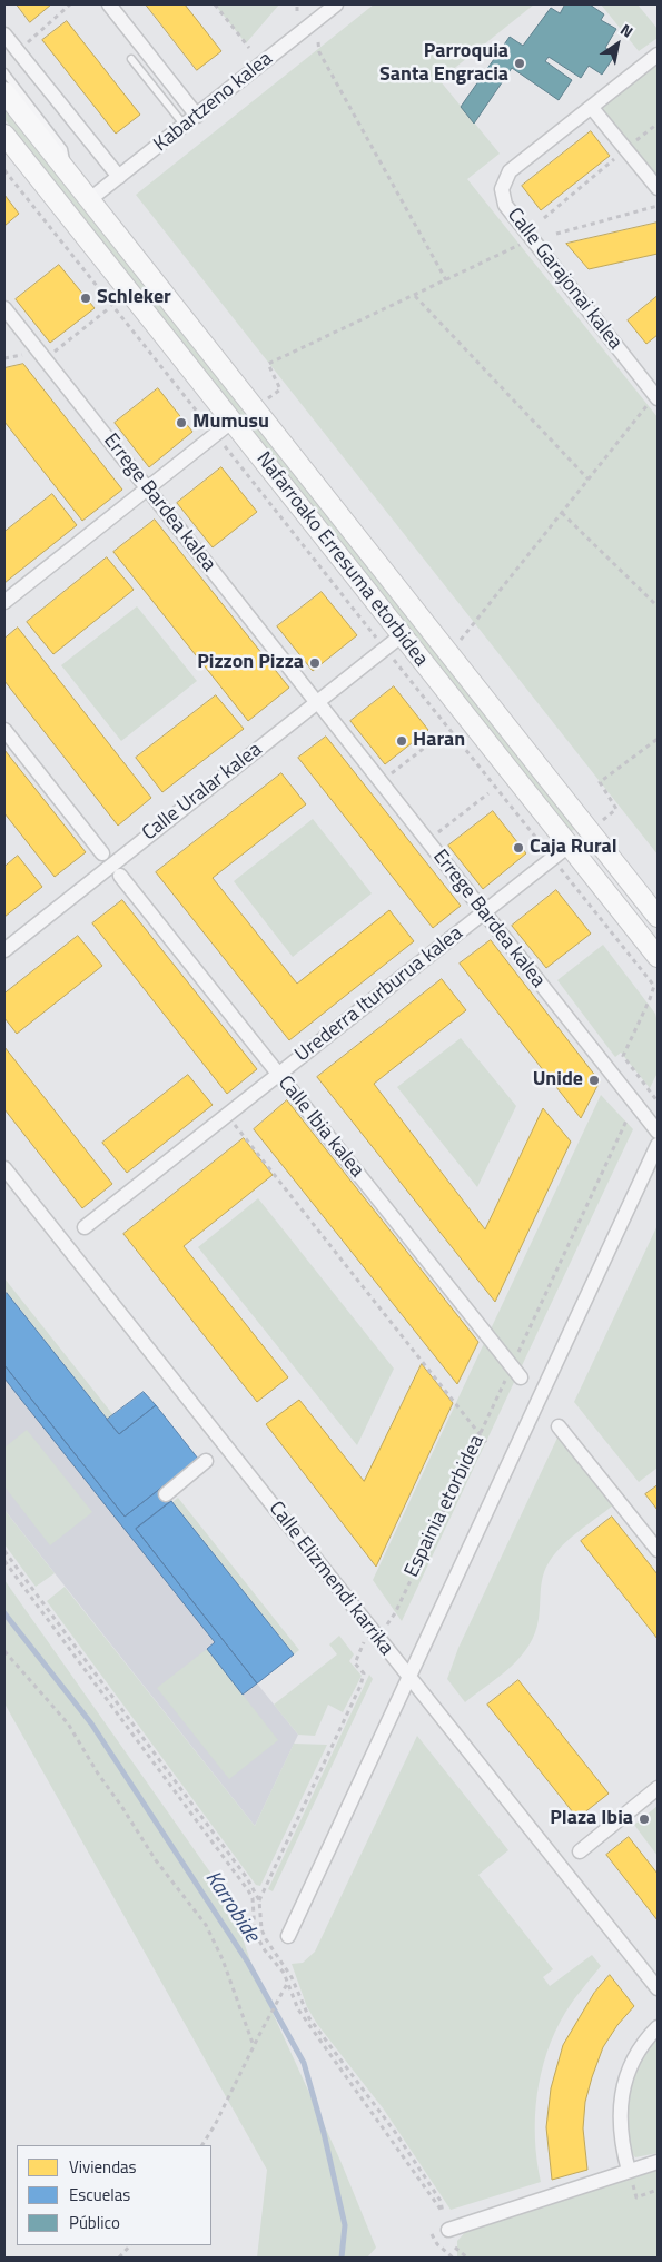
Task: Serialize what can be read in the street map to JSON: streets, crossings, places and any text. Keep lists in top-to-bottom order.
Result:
{
  "streets": {
    "street": [
      "Kabartzeno kalea",
      "Calle Garajonai kalea",
      "Errege Bardea kalea",
      "Nafarroako Erresuma etorbidea",
      "Calle Uralar kalea",
      "Urederra Iturburua kalea",
      "Calle Ibia kalea",
      "Espainia etorbidea",
      "Calle Elizmendi karrika"
    ]
  },
  "crossings": [
    ["Kabartzeno kalea", "Nafarroako Erresuma etorbidea"],
    ["Errege Bardea kalea", "Urederra Iturburua kalea"],
    ["Errege Bardea kalea", "Espainia etorbidea"],
    ["Nafarroako Erresuma etorbidea", "Calle Uralar kalea"],
    ["Nafarroako Erresuma etorbidea", "Urederra Iturburua kalea"],
    ["Urederra Iturburua kalea", "Calle Ibia kalea"],
    ["Calle Ibia kalea", "Espainia etorbidea"],
    ["Espainia etorbidea", "Calle Elizmendi karrika"]
  ],
  "water": ["Karrobide"],
  "places": [
    "Parroquia Santa Engracia",
    "Schleker",
    "Mumusu",
    "Pizzon Pizza",
    "Haran",
    "Caja Rural",
    "Unide",
    "Plaza Ibia"
  ],
  "legend": ["Viviendas", "Escuelas", "Público"],
  "north": "top right"
}
